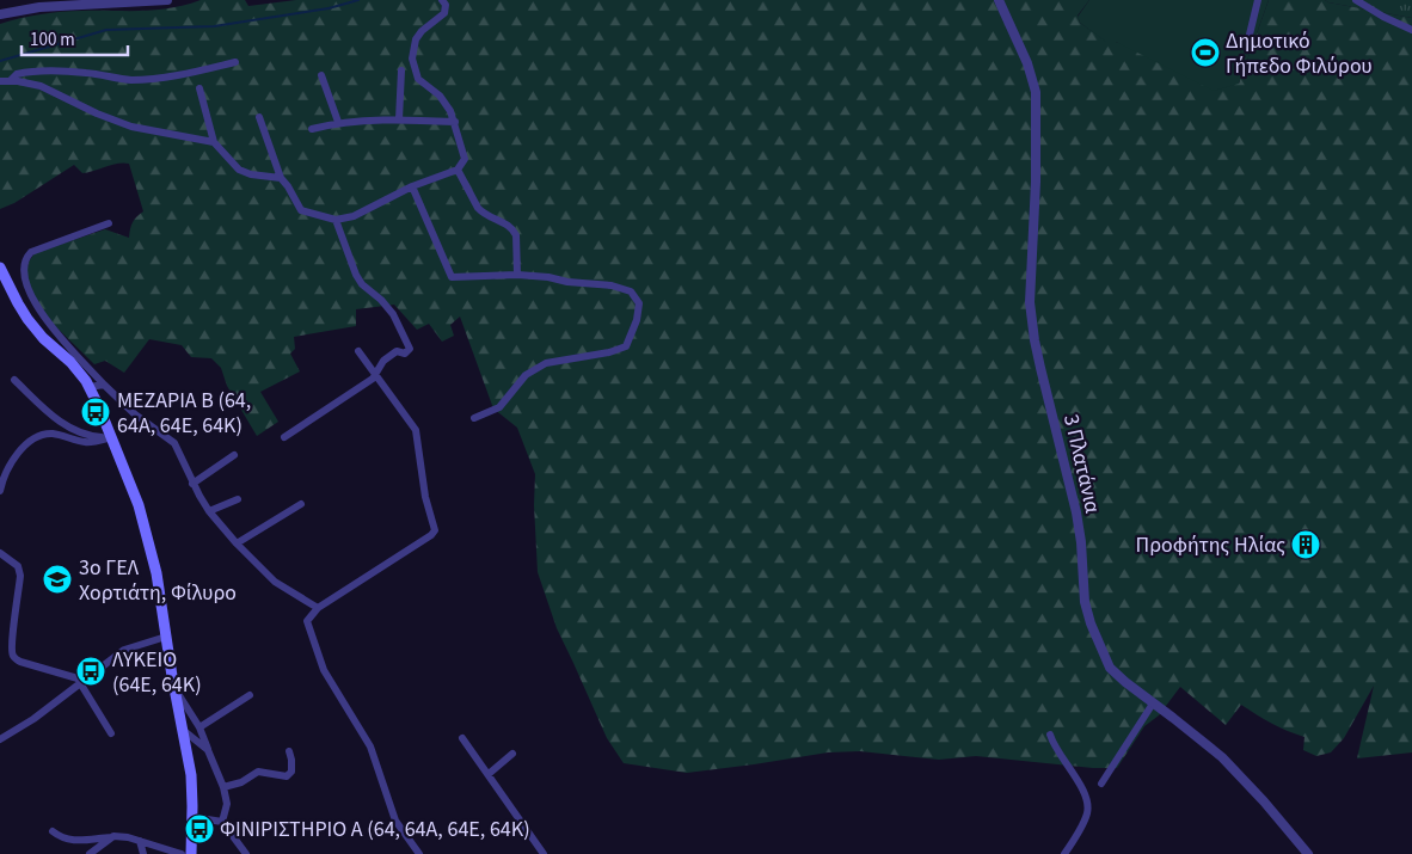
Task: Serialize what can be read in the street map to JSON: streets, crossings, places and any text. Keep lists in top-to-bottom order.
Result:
{
  "streets": {
    "street": ["3 Πλατάνια"]
  },
  "places": {
    "sports": ["Δημοτικό Γήπεδο Φιλύρου"],
    "bus stop": ["ΜΕΖΑΡΙΑ B (64, 64Α, 64Ε, 64Κ)", "ΛΥΚΕΙΟ (64Ε, 64Κ)", "ΦΙΝΙΡΙΣΤΗΡΙΟ A (64, 64Α, 64Ε, 64Κ)"],
    "building": ["Προφήτης Ηλίας"],
    "school or university": ["3ο ΓΕΛ Χορτιάτη, Φίλυρο"]
  },
  "scale_bar": "100 m"
}
